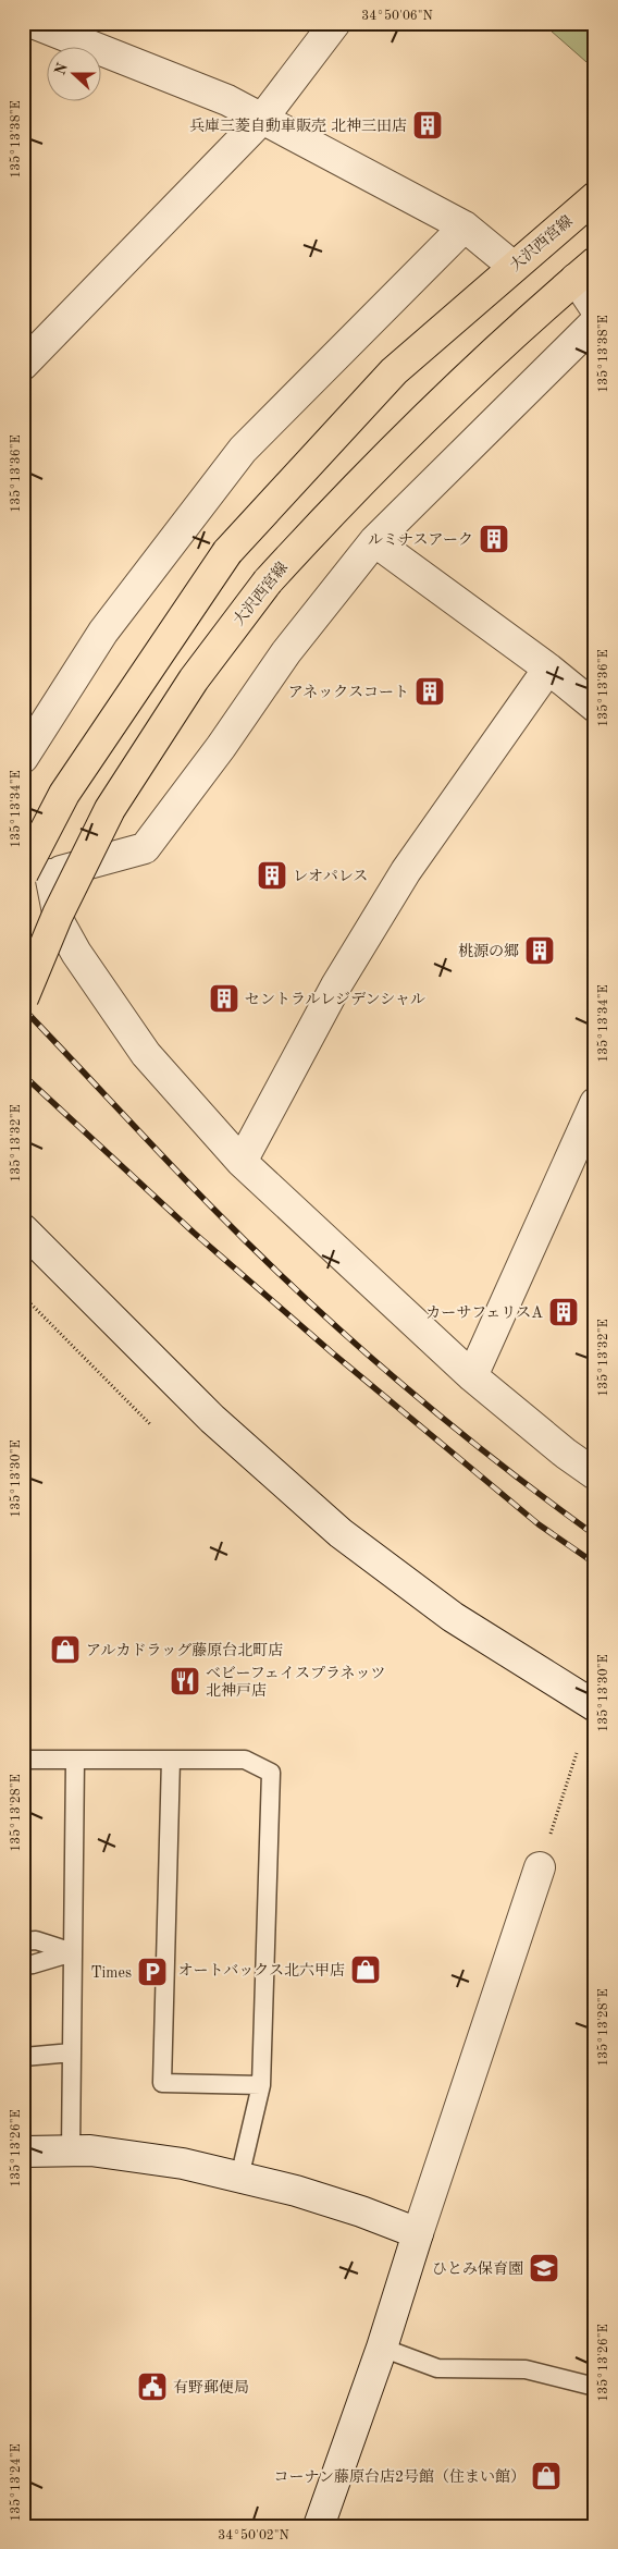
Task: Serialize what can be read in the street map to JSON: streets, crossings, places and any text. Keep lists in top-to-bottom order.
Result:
{
  "streets": {
    "main road": ["大沢西宮線"]
  },
  "places": {
    "building": [
      "兵庫三菱自動車販売 北神三田店",
      "ルミナスアーク",
      "アネックスコート",
      "レオパレス",
      "桃源の郷",
      "セントラルレジデンシャル",
      "カーサフェリスA"
    ],
    "shop": ["アルカドラッグ藤原台北町店", "オートバックス北六甲店", "コーナン藤原台店2号館（住まい館）"],
    "restaurant": ["ベビーフェイスプラネッツ 北神戸店"],
    "parking": ["Times"],
    "school or university": ["ひとみ保育園"],
    "public building": ["有野郵便局"]
  },
  "north": "left",
  "coordinates": [
    "34°50'06\"N",
    "135°13'38\"E",
    "135°13'36\"E",
    "135°13'34\"E",
    "135°13'32\"E",
    "135°13'30\"E",
    "135°13'28\"E",
    "135°13'26\"E",
    "135°13'24\"E",
    "34°50'02\"N"
  ]
}
